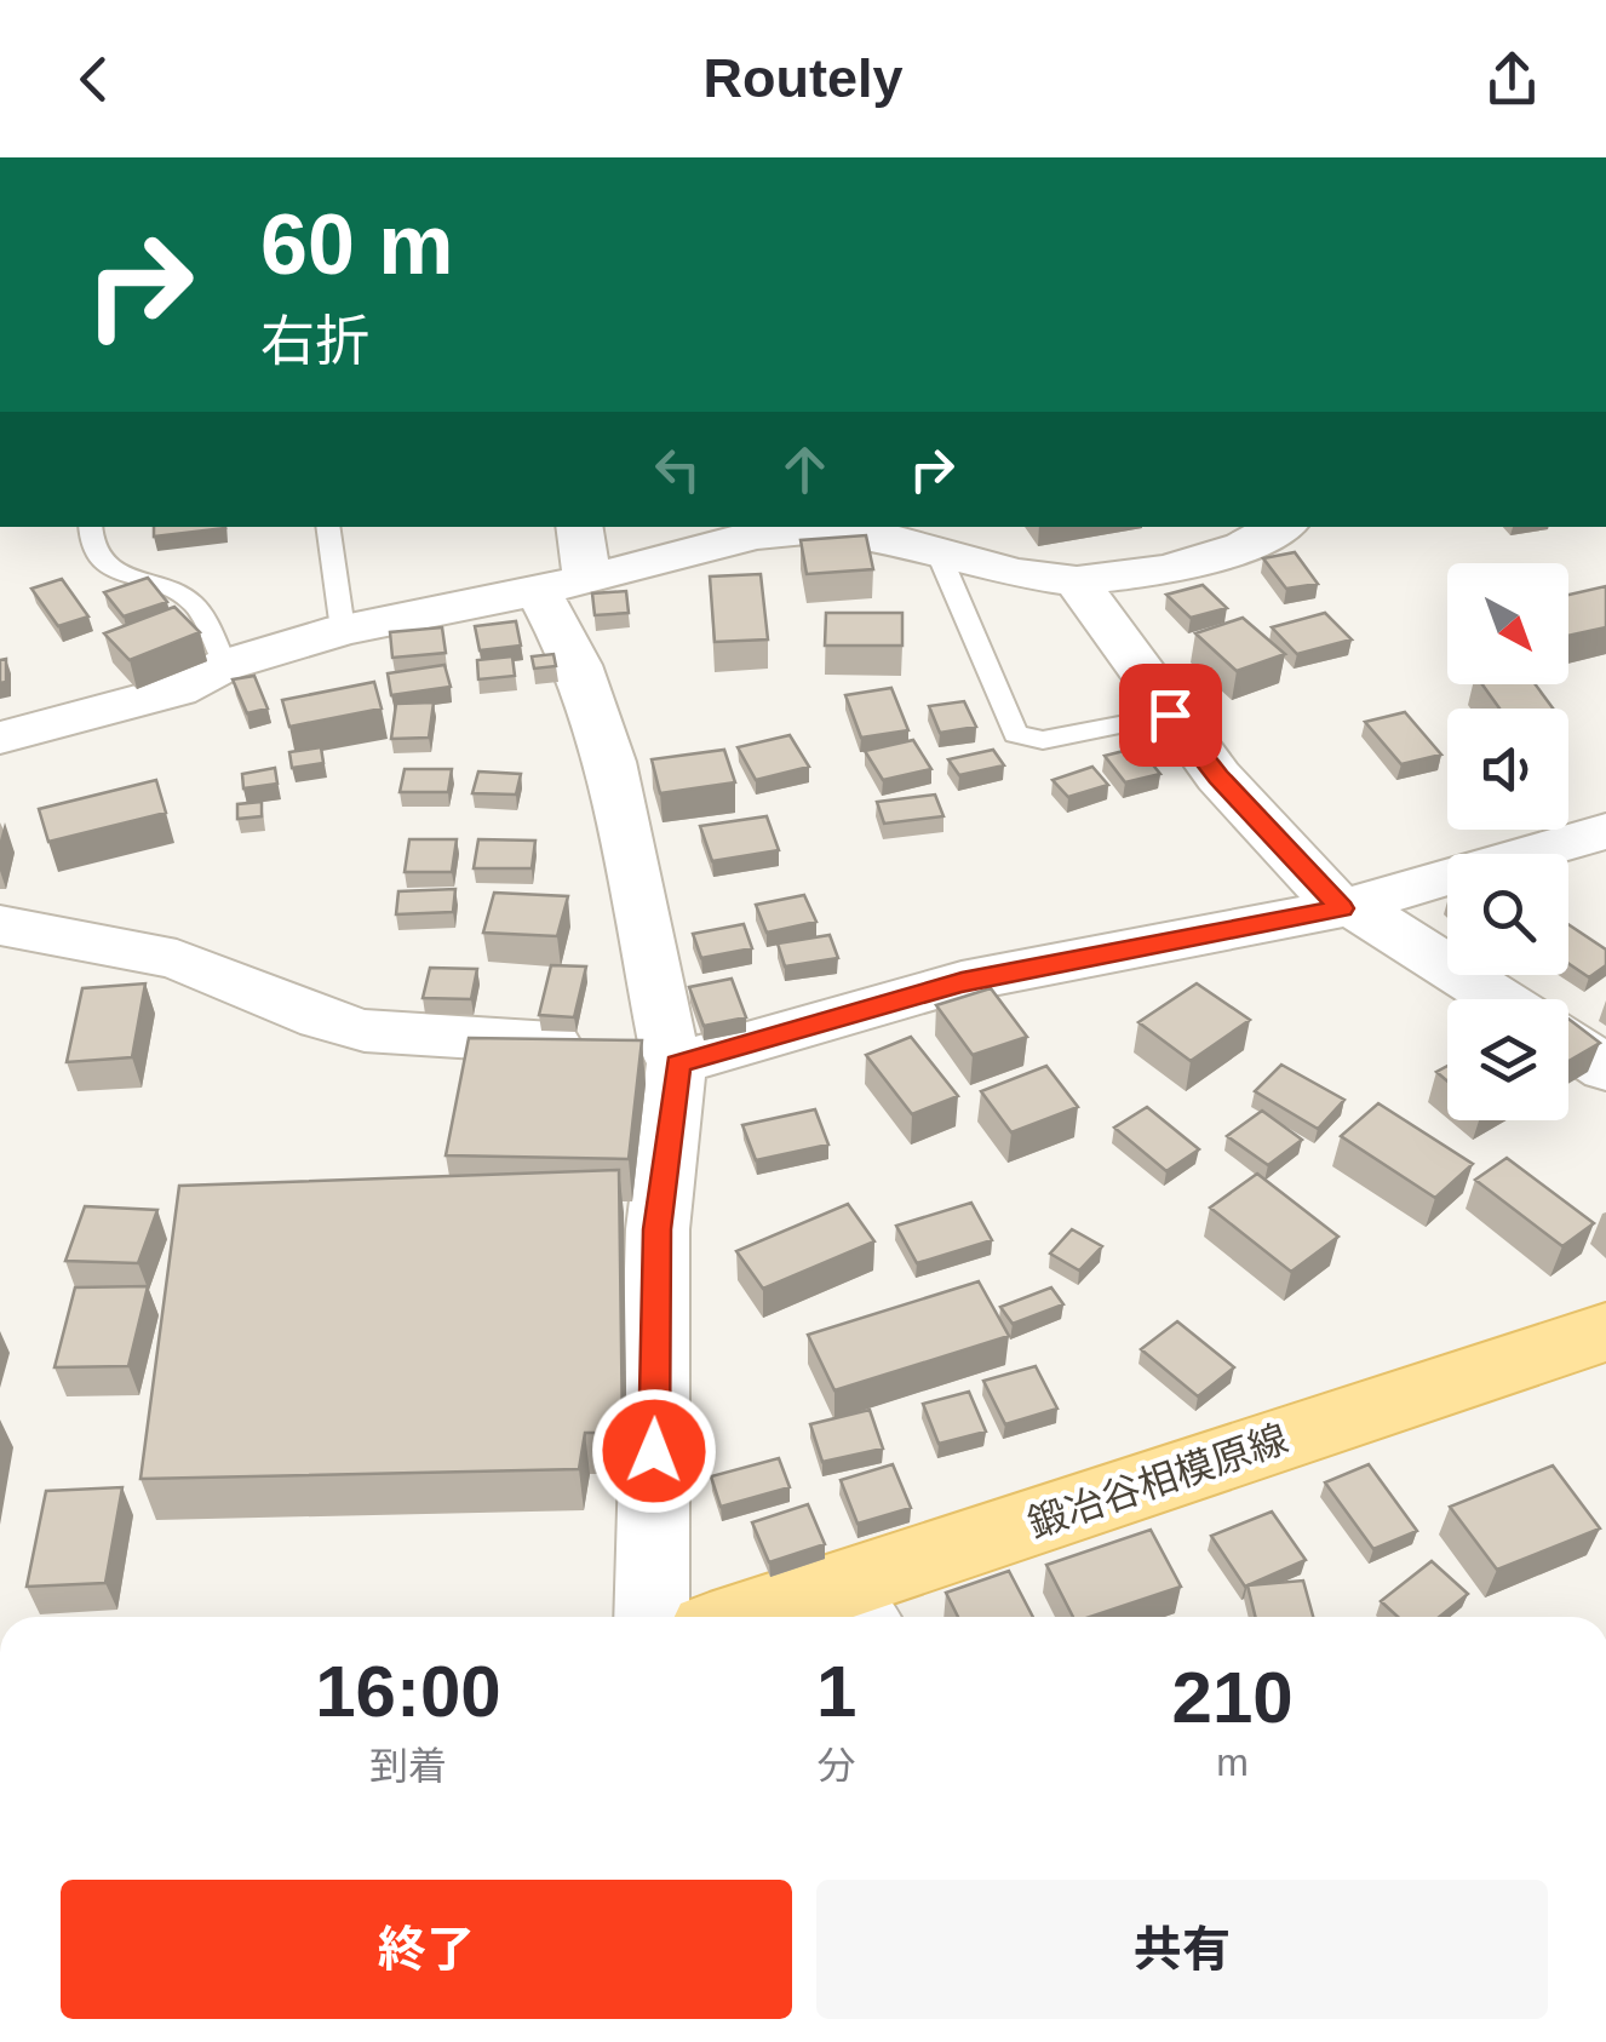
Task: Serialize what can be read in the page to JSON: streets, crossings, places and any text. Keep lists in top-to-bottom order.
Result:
{
  "streets": {
    "main road": ["鍛冶谷相模原線"]
  },
  "north": "bottom right",
  "page": {
    "header": "Routely",
    "turn": ["60 m", "右折"],
    "eta": [
      "16:00",
      "到着",
      "1",
      "分",
      "210",
      "m"
    ],
    "buttons": ["終了", "共有"]
  }
}
